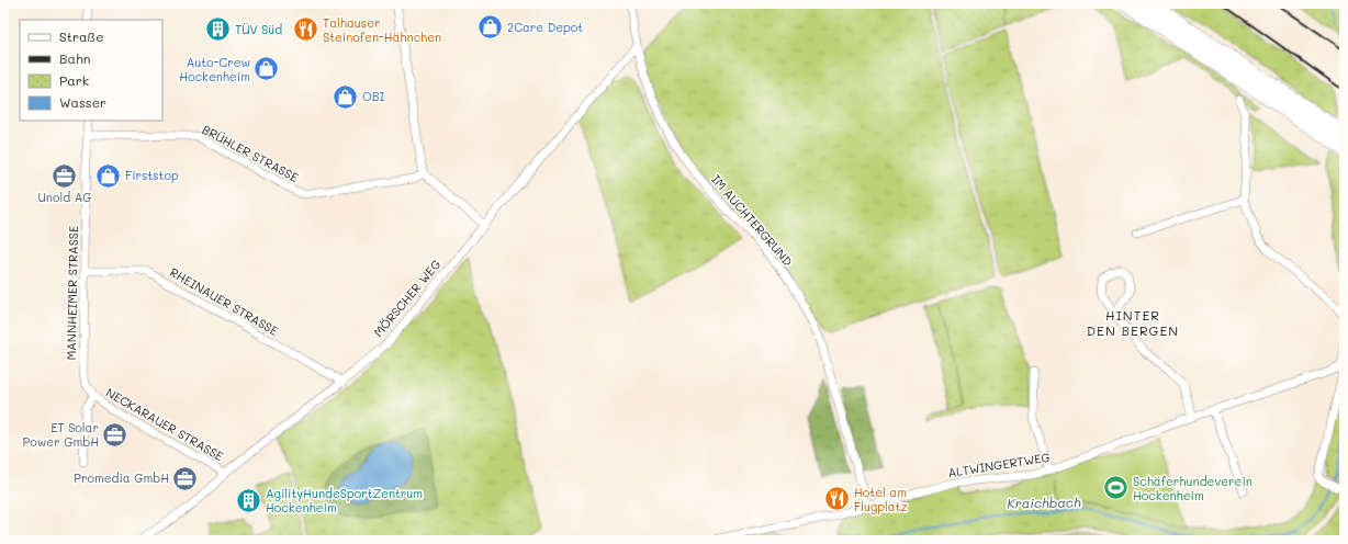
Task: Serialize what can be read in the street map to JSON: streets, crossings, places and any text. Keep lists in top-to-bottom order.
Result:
{
  "streets": {
    "street": [
      "BRÜHLER STRASSE",
      "IM AUCHTERGRUND",
      "MANNHEIMER STRASSE",
      "MÖRSCHER WEG",
      "RHEINAUER STRASSE",
      "NECKARAUER STRASSE",
      "ALTWINGERTWEG"
    ]
  },
  "crossings": [
    ["BRÜHLER STRASSE", "MANNHEIMER STRASSE"],
    ["IM AUCHTERGRUND", "MÖRSCHER WEG"],
    ["IM AUCHTERGRUND", "ALTWINGERTWEG"],
    ["MANNHEIMER STRASSE", "RHEINAUER STRASSE"],
    ["MANNHEIMER STRASSE", "NECKARAUER STRASSE"],
    ["MÖRSCHER WEG", "RHEINAUER STRASSE"],
    ["MÖRSCHER WEG", "NECKARAUER STRASSE"]
  ],
  "districts": ["HINTER DEN BERGEN"],
  "water": ["Kraichbach"],
  "places": {
    "shop": [
      "2Care Depot",
      "Auto-Crew Hockenheim",
      "OBI",
      "Firststop"
    ],
    "building": ["TÜV Süd", "AgilityHundeSportZentrum Hockenheim"],
    "restaurant": ["Talhauser Steinofen-Hähnchen", "Hotel am Flugplatz"],
    "office": ["Unold AG", "ET Solar Power GmbH", "Promedia GmbH"],
    "sports": ["Schäferhundeverein Hockenheim"]
  },
  "legend": [
    "Straße",
    "Bahn",
    "Park",
    "Wasser"
  ]
}
